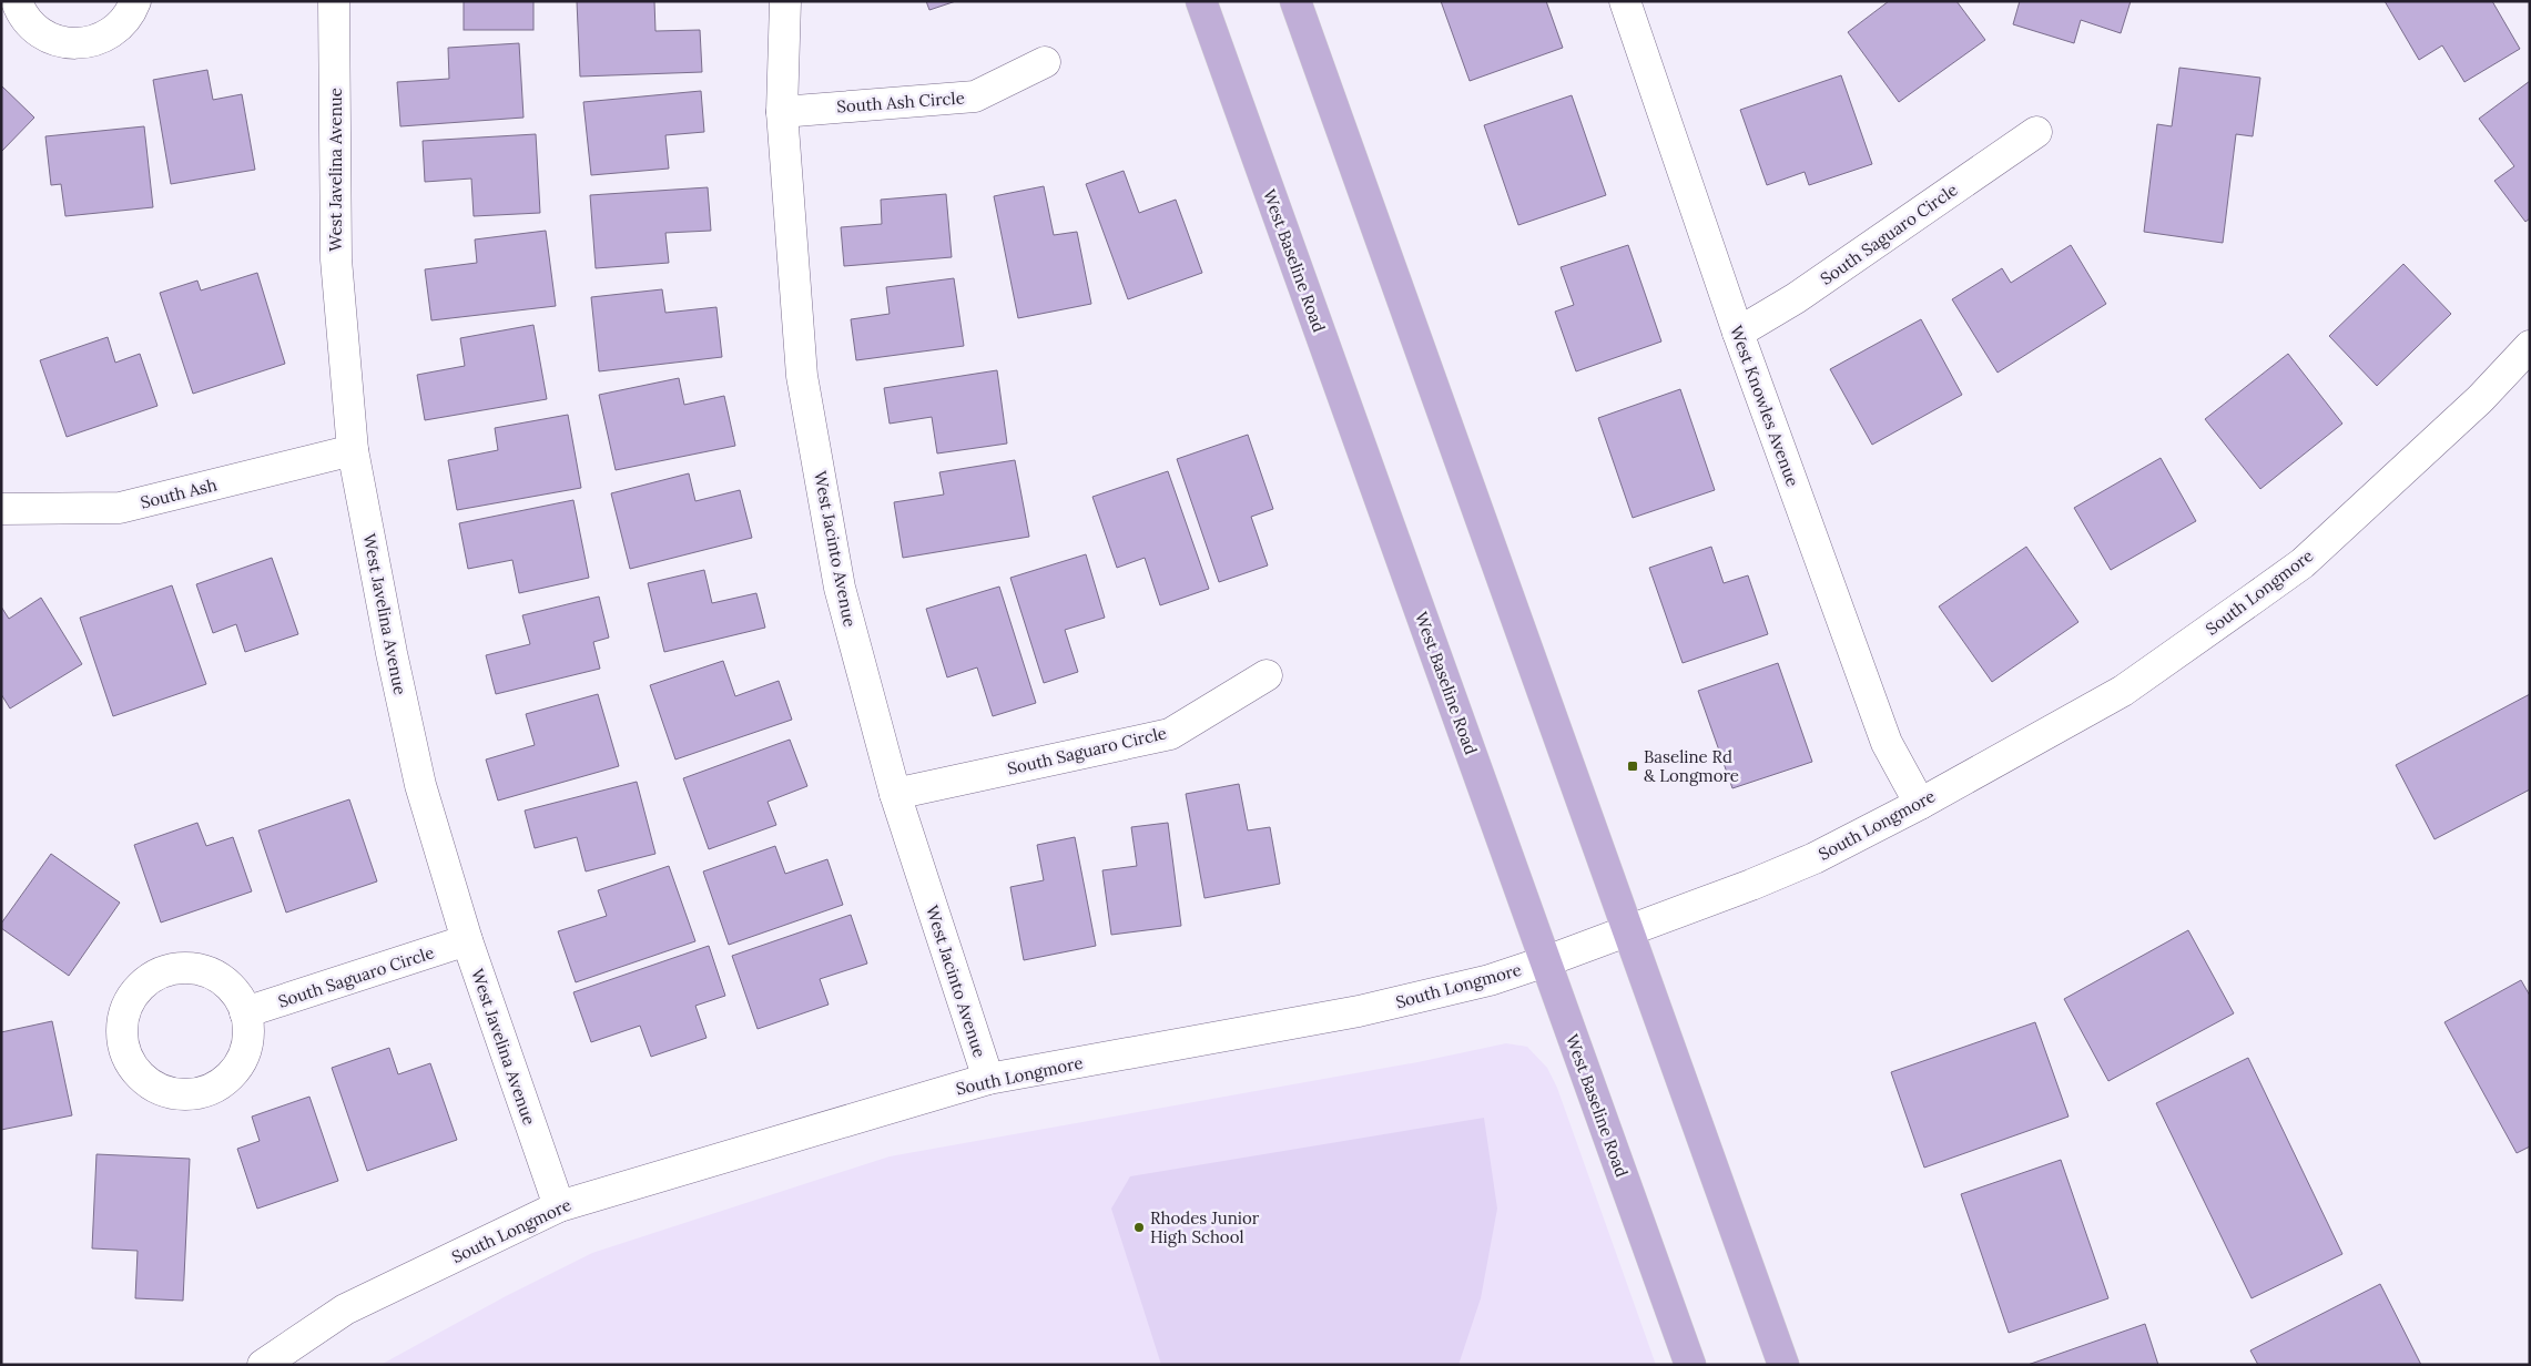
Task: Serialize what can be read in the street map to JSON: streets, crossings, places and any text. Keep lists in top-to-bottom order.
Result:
{
  "streets": {
    "main road": ["West Baseline Road"],
    "street": [
      "South Ash Circle",
      "West Javelina Avenue",
      "South Saguaro Circle",
      "West Knowles Avenue",
      "South Ash",
      "West Jacinto Avenue",
      "South Longmore"
    ]
  },
  "crossings": [
    ["South Ash Circle", "West Jacinto Avenue"],
    ["West Javelina Avenue", "South Saguaro Circle"],
    ["West Javelina Avenue", "South Ash"],
    ["West Javelina Avenue", "South Longmore"],
    ["South Saguaro Circle", "West Knowles Avenue"],
    ["South Saguaro Circle", "West Jacinto Avenue"],
    ["West Baseline Road", "South Longmore"],
    ["West Knowles Avenue", "South Longmore"],
    ["West Jacinto Avenue", "South Longmore"]
  ],
  "places": {
    "transit": ["Baseline Rd & Longmore"],
    "other": ["Rhodes Junior High School"]
  }
}
